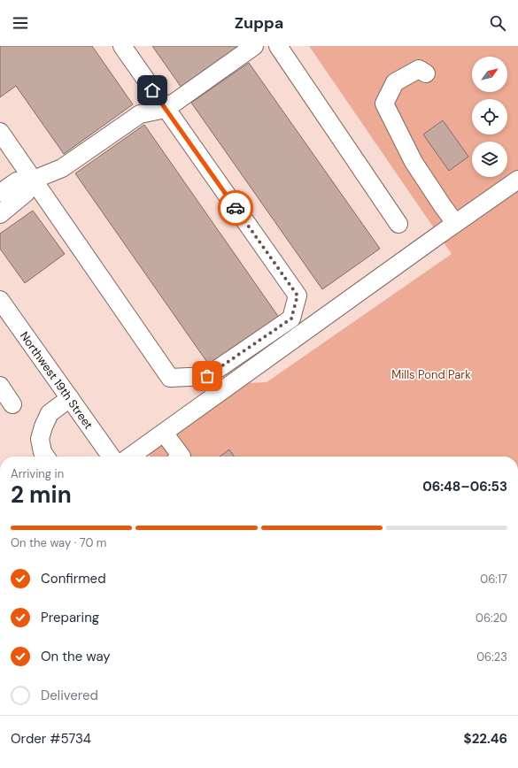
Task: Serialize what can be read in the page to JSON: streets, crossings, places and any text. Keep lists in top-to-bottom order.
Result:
{
  "streets": {
    "street": ["Northwest 19th Street"]
  },
  "parks": ["Mills Pond Park"],
  "north": "top right",
  "page": {
    "header": "Zuppa",
    "heading": ["2 min", "Arriving in", "06:48–06:53"],
    "panel": ["Order #5734", "$22.46"],
    "bar": "On the way · 70 m",
    "list": [
      ["Confirmed", "06:17"],
      ["Preparing", "06:20"],
      ["On the way", "06:23"],
      "Delivered"
    ]
  }
}
